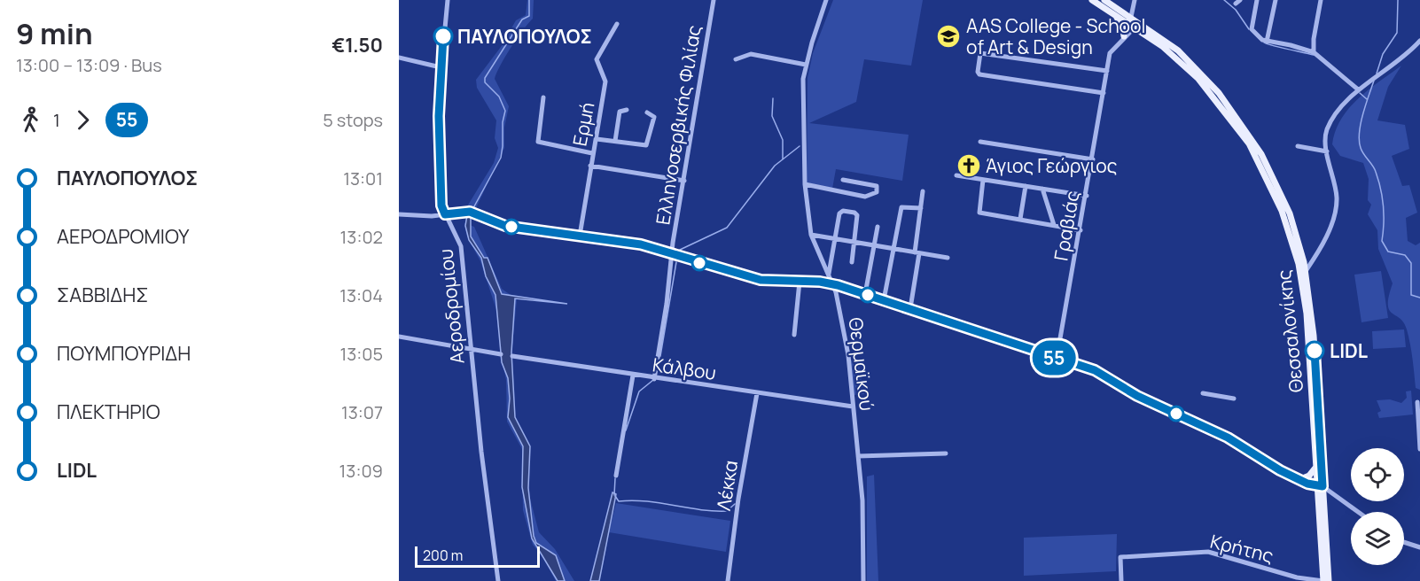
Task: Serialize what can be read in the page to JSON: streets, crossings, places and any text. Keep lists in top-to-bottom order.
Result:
{
  "streets": {
    "main road": ["Θεσσαλονίκης"],
    "street": [
      "Ερμή",
      "Ελληνοσερβικής Φιλίας",
      "Γραβιάς",
      "Αεροδρομίου",
      "Θερμαϊκού",
      "Κάλβου",
      "Λέκκα",
      "Κρήτης"
    ]
  },
  "crossings": [
    ["Ελληνοσερβικής Φιλίας", "Κάλβου"],
    ["Γραβιάς", "Θεσσαλονίκης"],
    ["Θερμαϊκού", "Κάλβου"],
    ["Κάλβου", "Λέκκα"]
  ],
  "places": {
    "other": ["ΠΑΥΛΟΠΟΥΛΟΣ", "LIDL"],
    "school or university": ["AAS College - School of Art & Design"],
    "church": ["Άγιος Γεώργιος"]
  },
  "lines": ["bus line 55"],
  "scale_bar": "200 m",
  "page": {
    "heading": ["9 min", "13:00 – 13:09 · Bus", "€1.50"],
    "on_map": "55",
    "legs": ["1", "55", "5 stops"],
    "list": [
      {
        "name": "ΠΑΥΛΟΠΟΥΛΟΣ",
        "value": "13:01"
      },
      {
        "name": "ΑΕΡΟΔΡΟΜΙΟΥ",
        "value": "13:02"
      },
      {
        "name": "ΣΑΒΒΙΔΗΣ",
        "value": "13:04"
      },
      {
        "name": "ΠΟΥΜΠΟΥΡΙΔΗ",
        "value": "13:05"
      },
      {
        "name": "ΠΛΕΚΤΗΡΙΟ",
        "value": "13:07"
      },
      {
        "name": "LIDL",
        "value": "13:09"
      }
    ],
    "scale": "200 m"
  }
}
